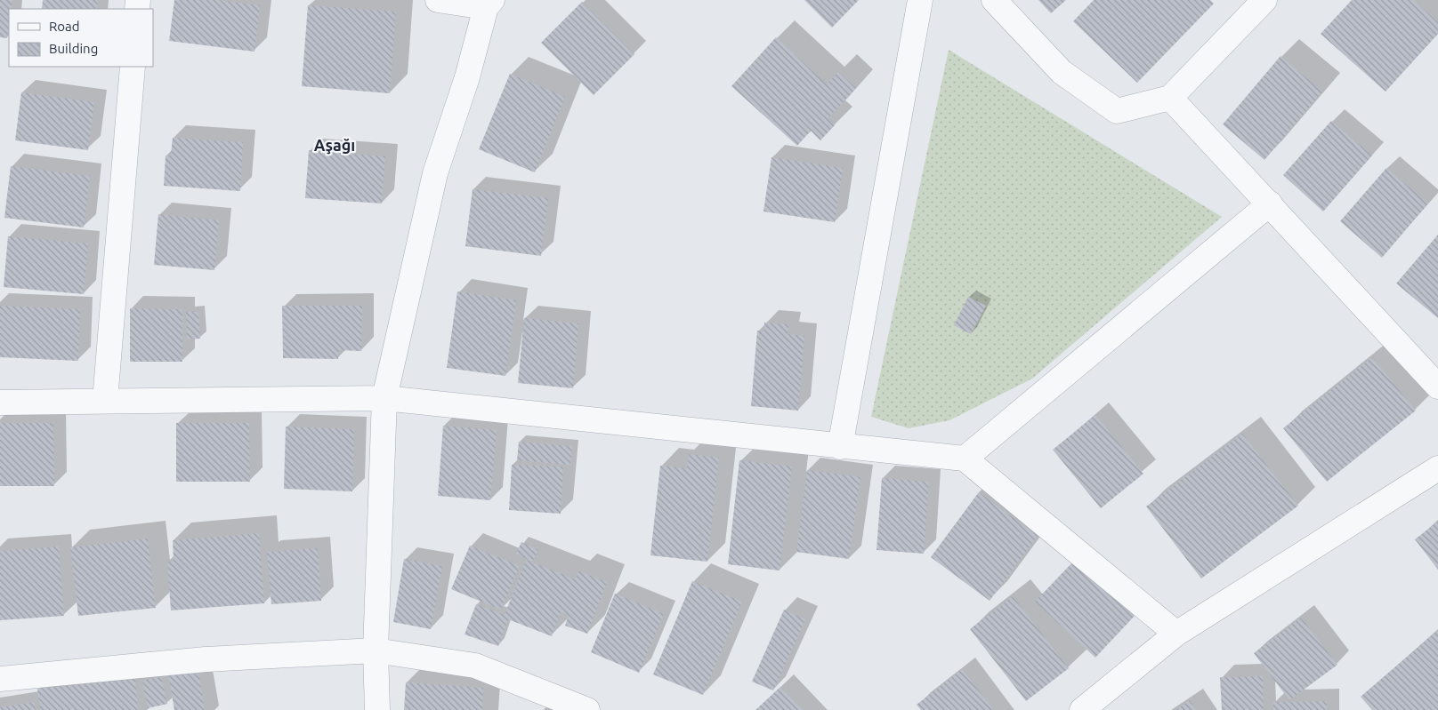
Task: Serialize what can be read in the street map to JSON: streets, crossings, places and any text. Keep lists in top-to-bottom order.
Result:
{
  "districts": ["Aşağı"],
  "legend": ["Road", "Building"]
}
